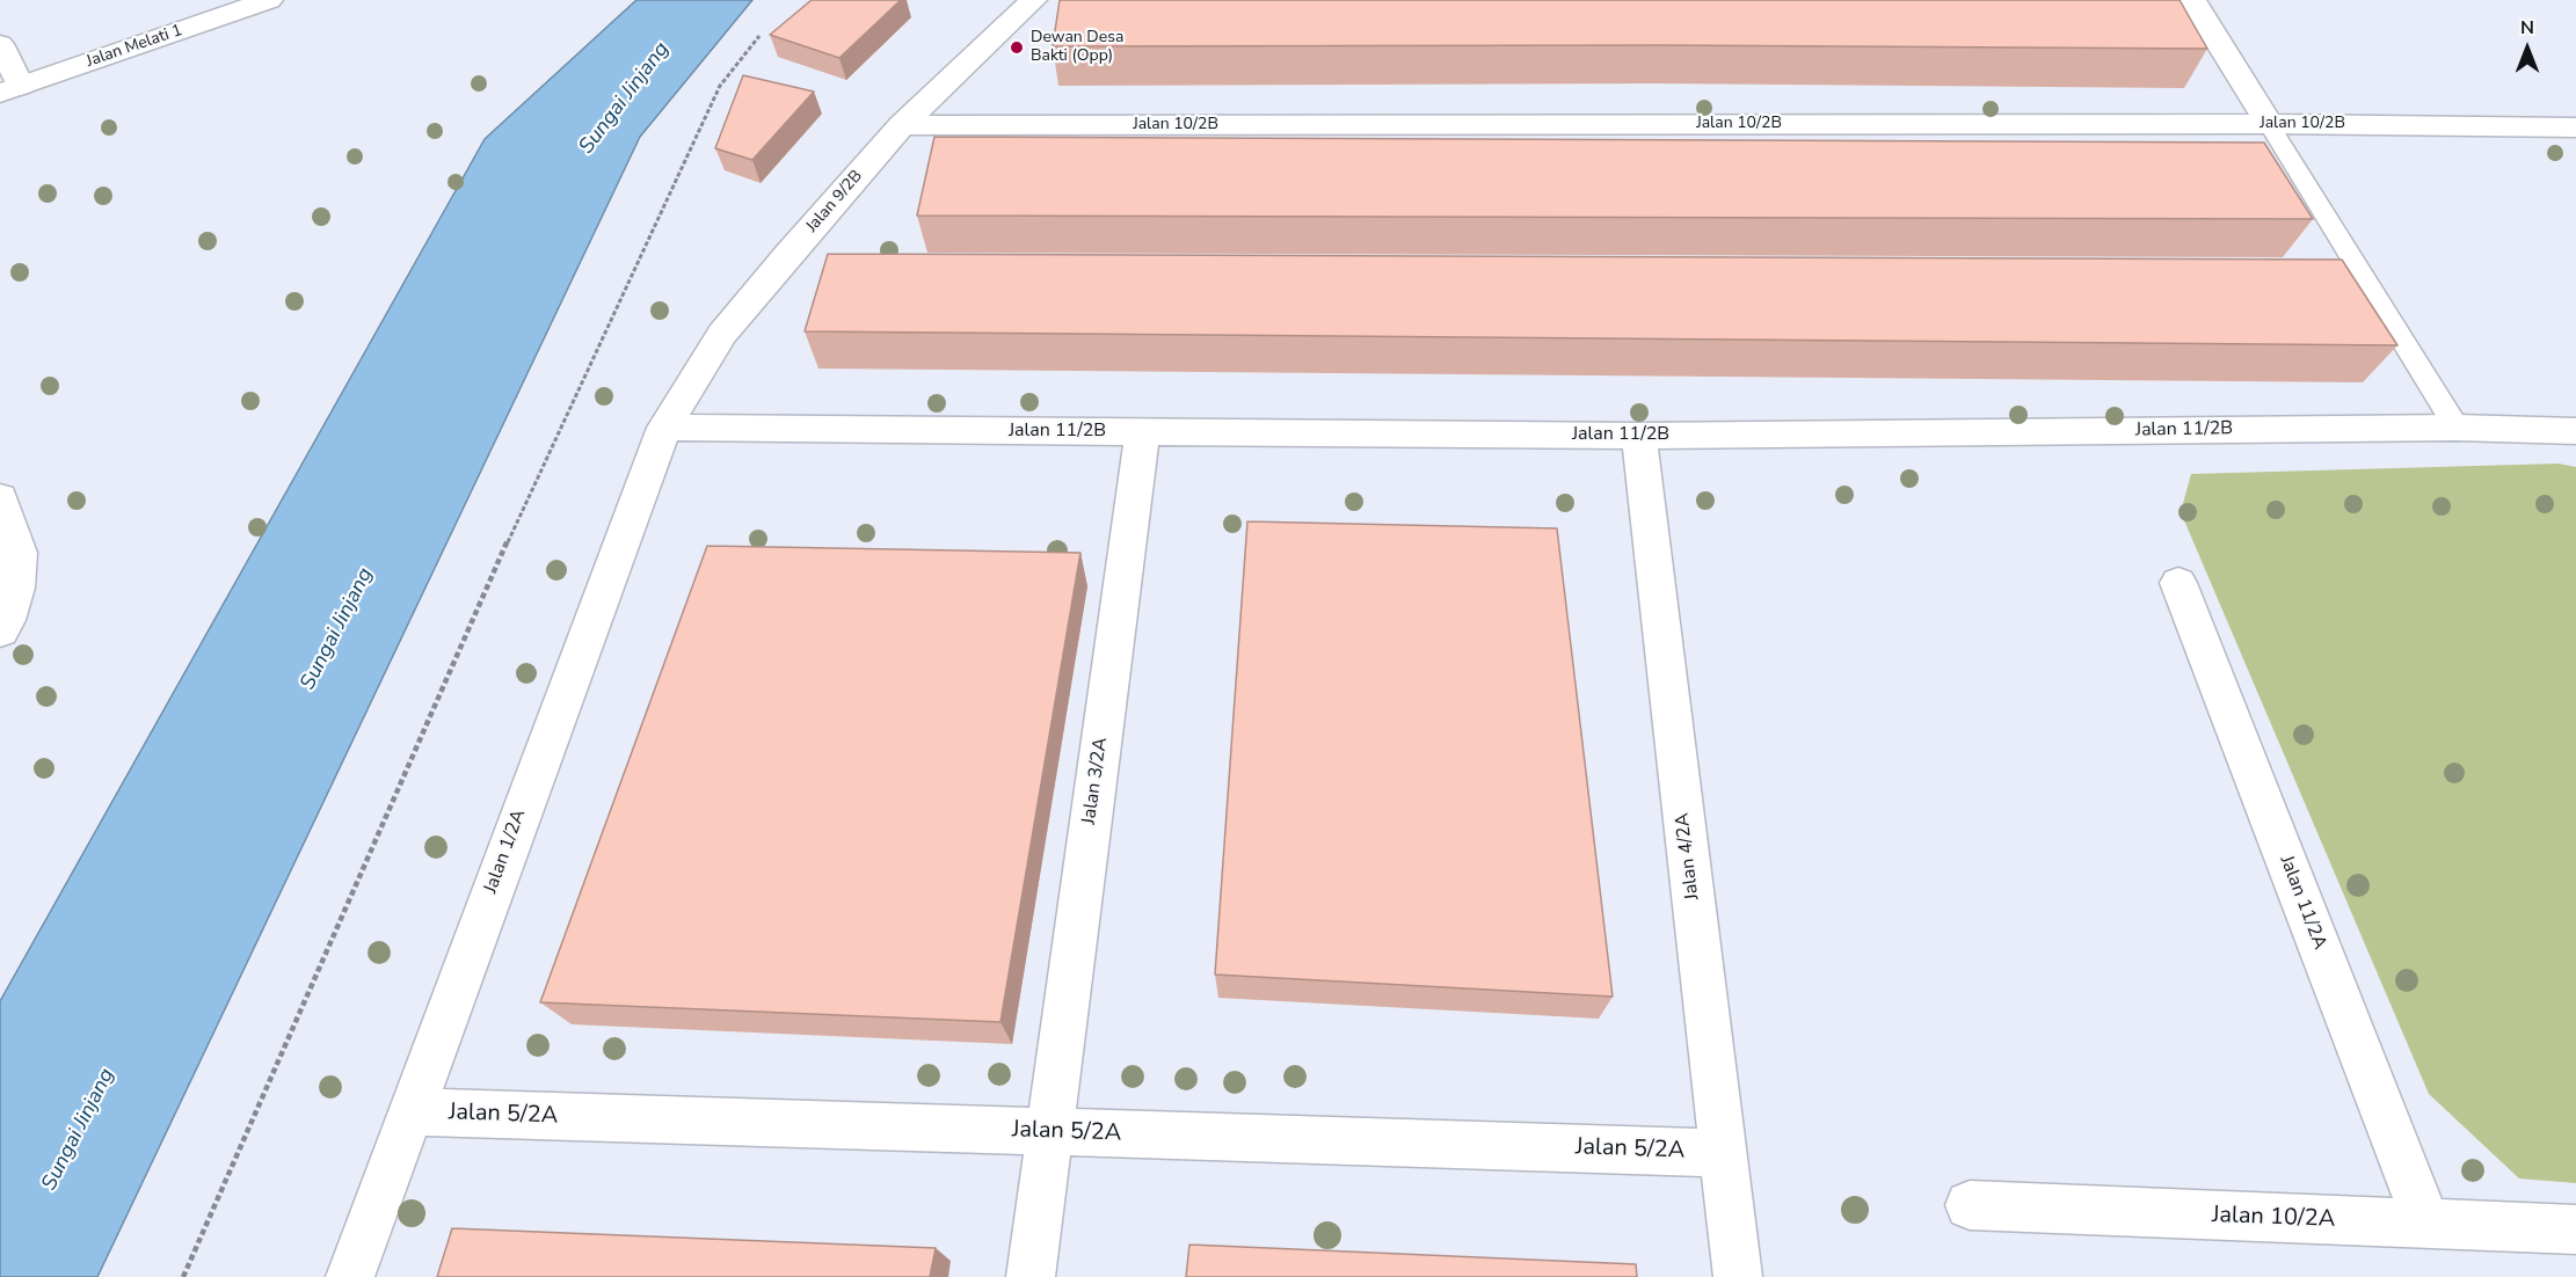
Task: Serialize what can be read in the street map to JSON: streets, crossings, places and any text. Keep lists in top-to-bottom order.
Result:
{
  "streets": {
    "street": [
      "Jalan Melati 1",
      "Jalan 10/2B",
      "Jalan 9/2B",
      "Jalan 11/2B",
      "Jalan 3/2A",
      "Jalan 1/2A",
      "Jalan 4/2A",
      "Jalan 11/2A",
      "Jalan 5/2A",
      "Jalan 10/2A"
    ]
  },
  "crossings": [
    ["Jalan 10/2B", "Jalan 9/2B"],
    ["Jalan 9/2B", "Jalan 11/2B"],
    ["Jalan 9/2B", "Jalan 1/2A"],
    ["Jalan 11/2B", "Jalan 3/2A"],
    ["Jalan 11/2B", "Jalan 1/2A"],
    ["Jalan 11/2B", "Jalan 4/2A"],
    ["Jalan 3/2A", "Jalan 5/2A"],
    ["Jalan 1/2A", "Jalan 5/2A"],
    ["Jalan 4/2A", "Jalan 5/2A"],
    ["Jalan 11/2A", "Jalan 10/2A"]
  ],
  "water": ["Sungai Jinjang"],
  "places": ["Dewan Desa Bakti (Opp)"],
  "north": "top"
}
